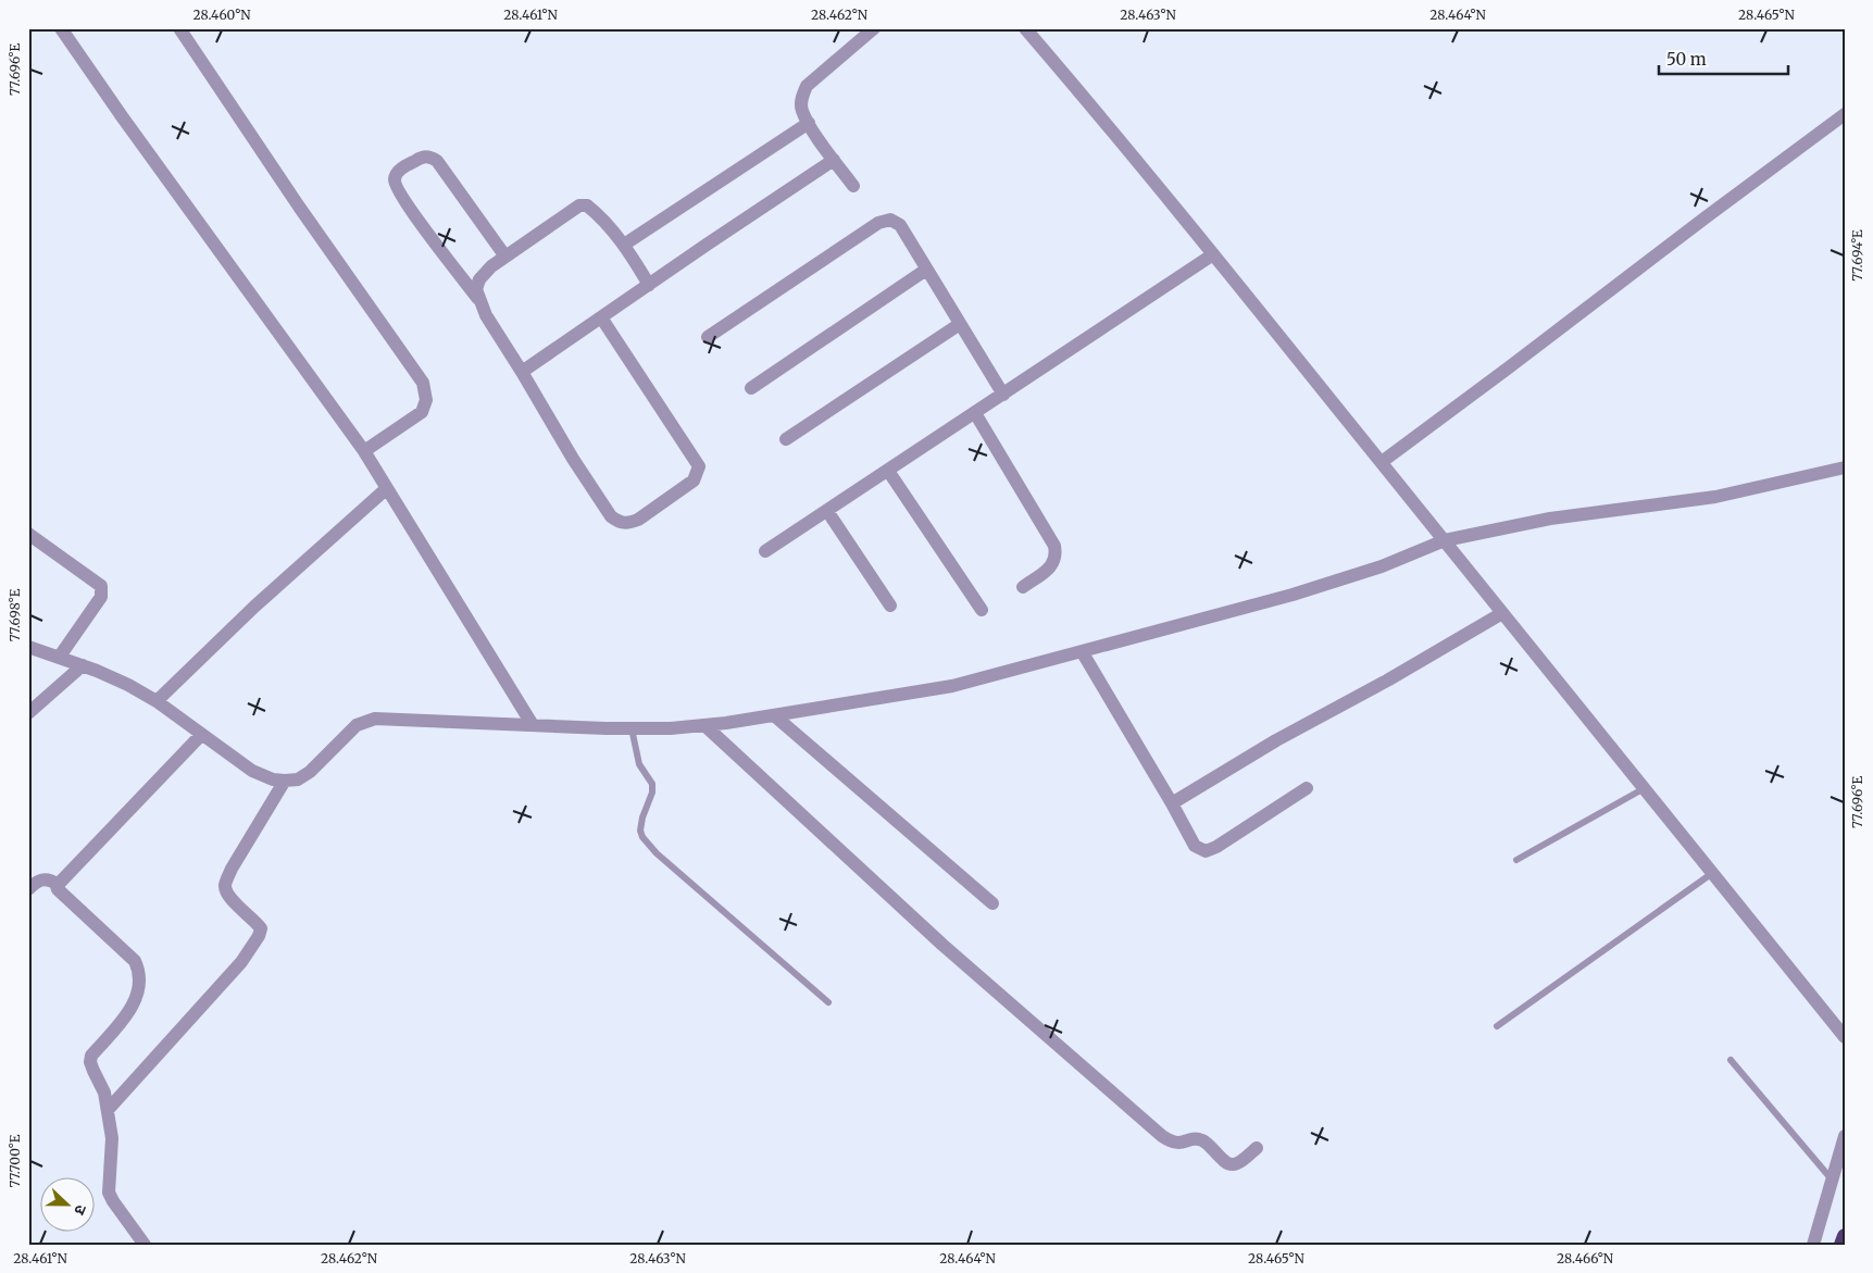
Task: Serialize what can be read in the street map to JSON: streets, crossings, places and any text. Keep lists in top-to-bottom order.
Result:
{
  "scale_bar": "50 m",
  "north": "right",
  "coordinates": [
    "28.460°N",
    "28.461°N",
    "28.462°N",
    "28.463°N",
    "28.464°N",
    "28.465°N",
    "77.696°E",
    "77.694°E",
    "77.698°E",
    "77.700°E",
    "28.466°N"
  ]
}
